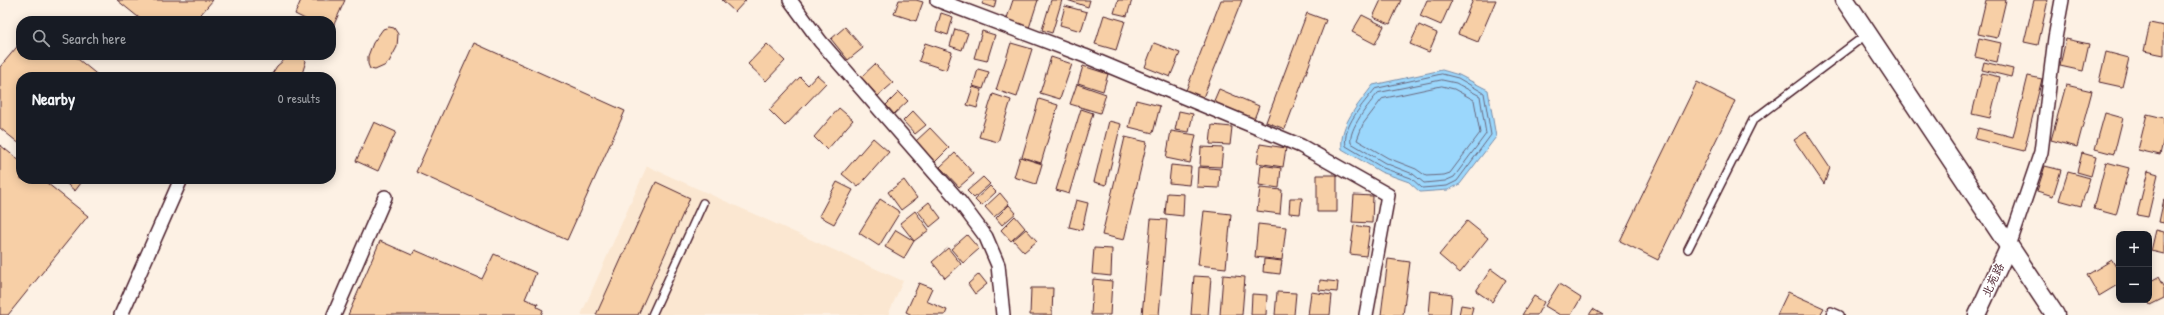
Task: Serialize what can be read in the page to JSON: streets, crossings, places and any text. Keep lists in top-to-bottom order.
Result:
{
  "streets": {
    "street": ["北苑路"]
  },
  "page": {
    "search": "Search here",
    "heading": ["Nearby", "0 results"],
    "map_buttons": ["+", "−"]
  }
}
